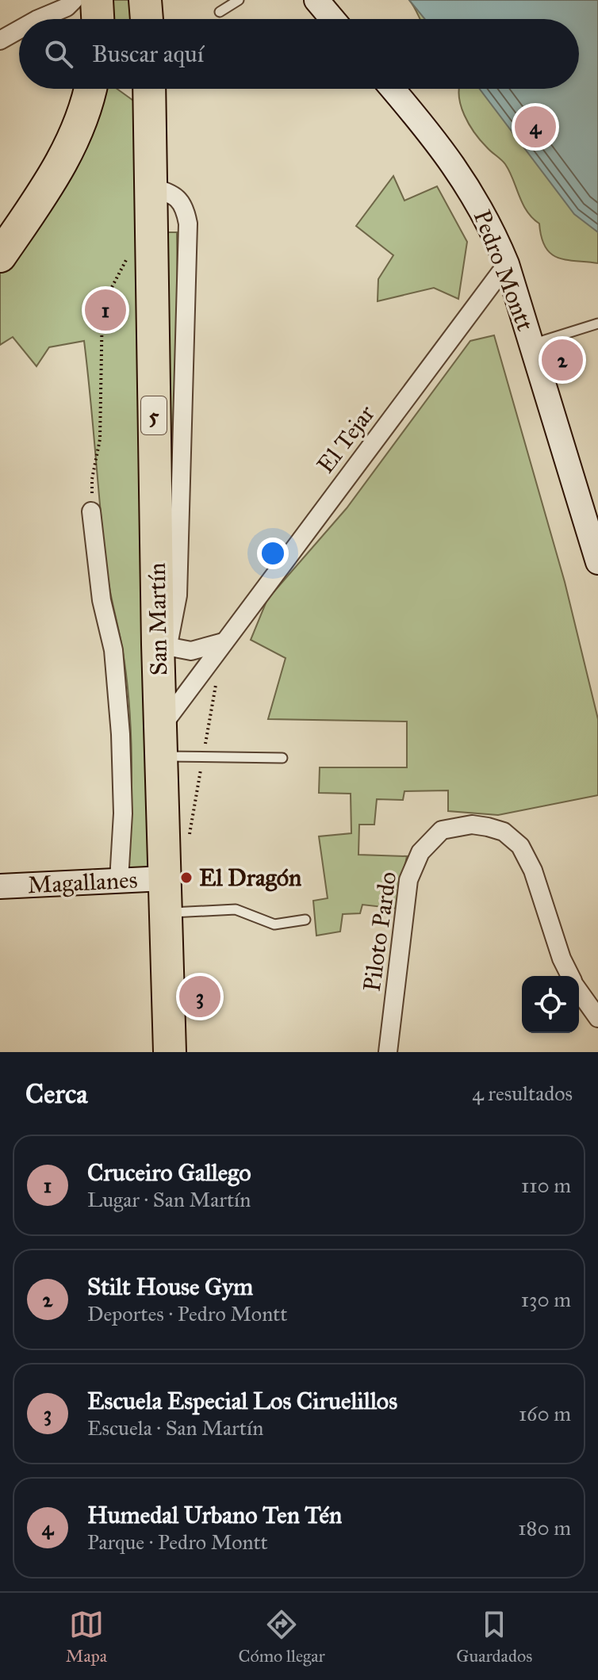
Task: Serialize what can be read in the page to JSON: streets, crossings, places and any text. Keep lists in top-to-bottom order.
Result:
{
  "streets": {
    "highway": ["5", "San Martín"],
    "main road": ["Pedro Montt", "Magallanes"],
    "street": ["El Tejar", "Piloto Pardo"]
  },
  "crossings": [
    ["Pedro Montt", "El Tejar"],
    ["El Tejar", "San Martín"],
    ["San Martín", "Magallanes"]
  ],
  "places": ["El Dragón"],
  "page": {
    "search": "Buscar aquí",
    "pins": [
      "4",
      "1",
      "2",
      "3"
    ],
    "heading": ["Cerca", "4 resultados"],
    "list": [
      {
        "mark": "1",
        "name": "Cruceiro Gallego",
        "note": "Lugar · San Martín",
        "value": "110 m"
      },
      {
        "mark": "2",
        "name": "Stilt House Gym",
        "note": "Deportes · Pedro Montt",
        "value": "130 m"
      },
      {
        "mark": "3",
        "name": "Escuela Especial Los Ciruelillos",
        "note": "Escuela · San Martín",
        "value": "160 m"
      },
      {
        "mark": "4",
        "name": "Humedal Urbano Ten Tén",
        "note": "Parque · Pedro Montt",
        "value": "180 m"
      }
    ],
    "nav": ["Mapa", "Cómo llegar", "Guardados"]
  }
}
